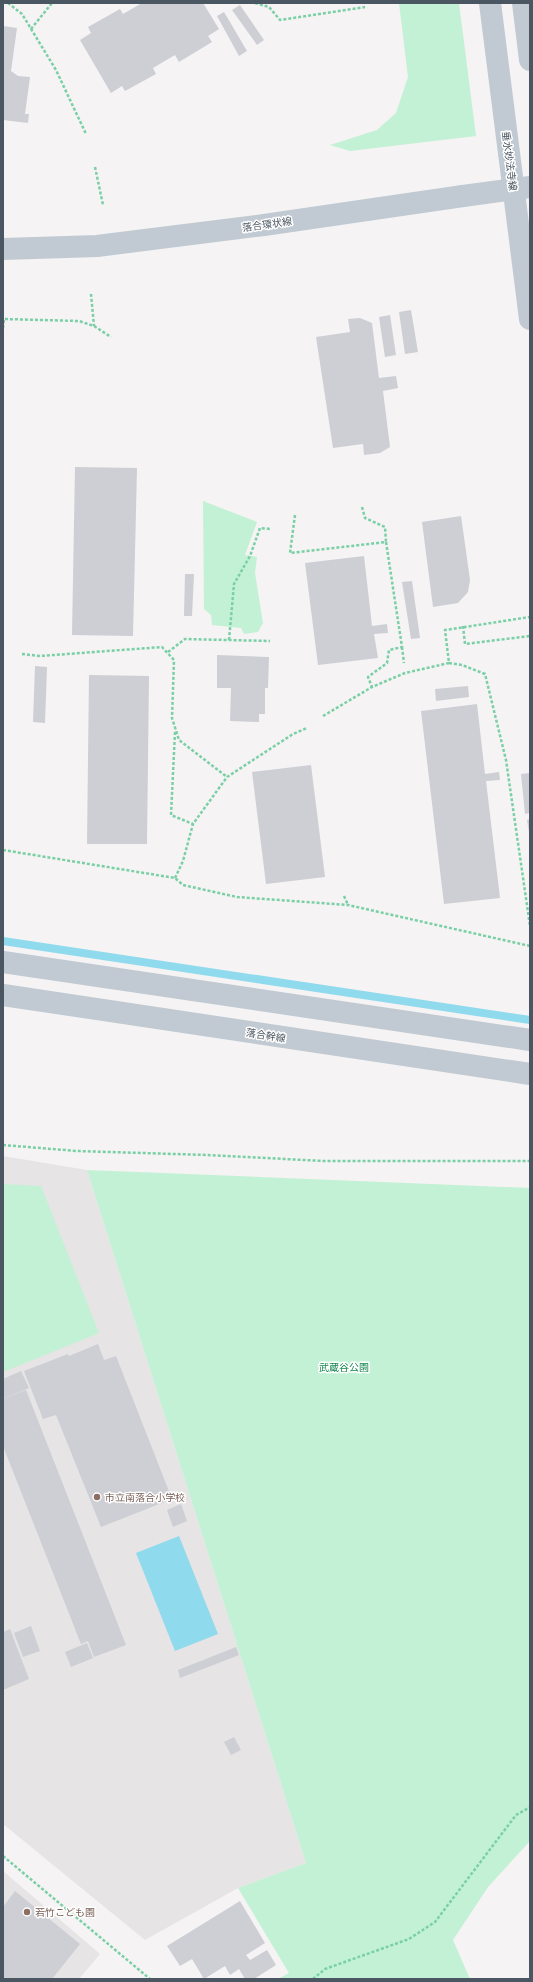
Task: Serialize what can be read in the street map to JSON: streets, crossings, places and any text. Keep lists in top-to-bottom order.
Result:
{
  "streets": {
    "street": ["垂水妙法寺線", "落合環状線", "落合幹線"]
  },
  "parks": ["武蔵谷公園"],
  "places": ["市立南落合小学校", "若竹こども園"]
}
